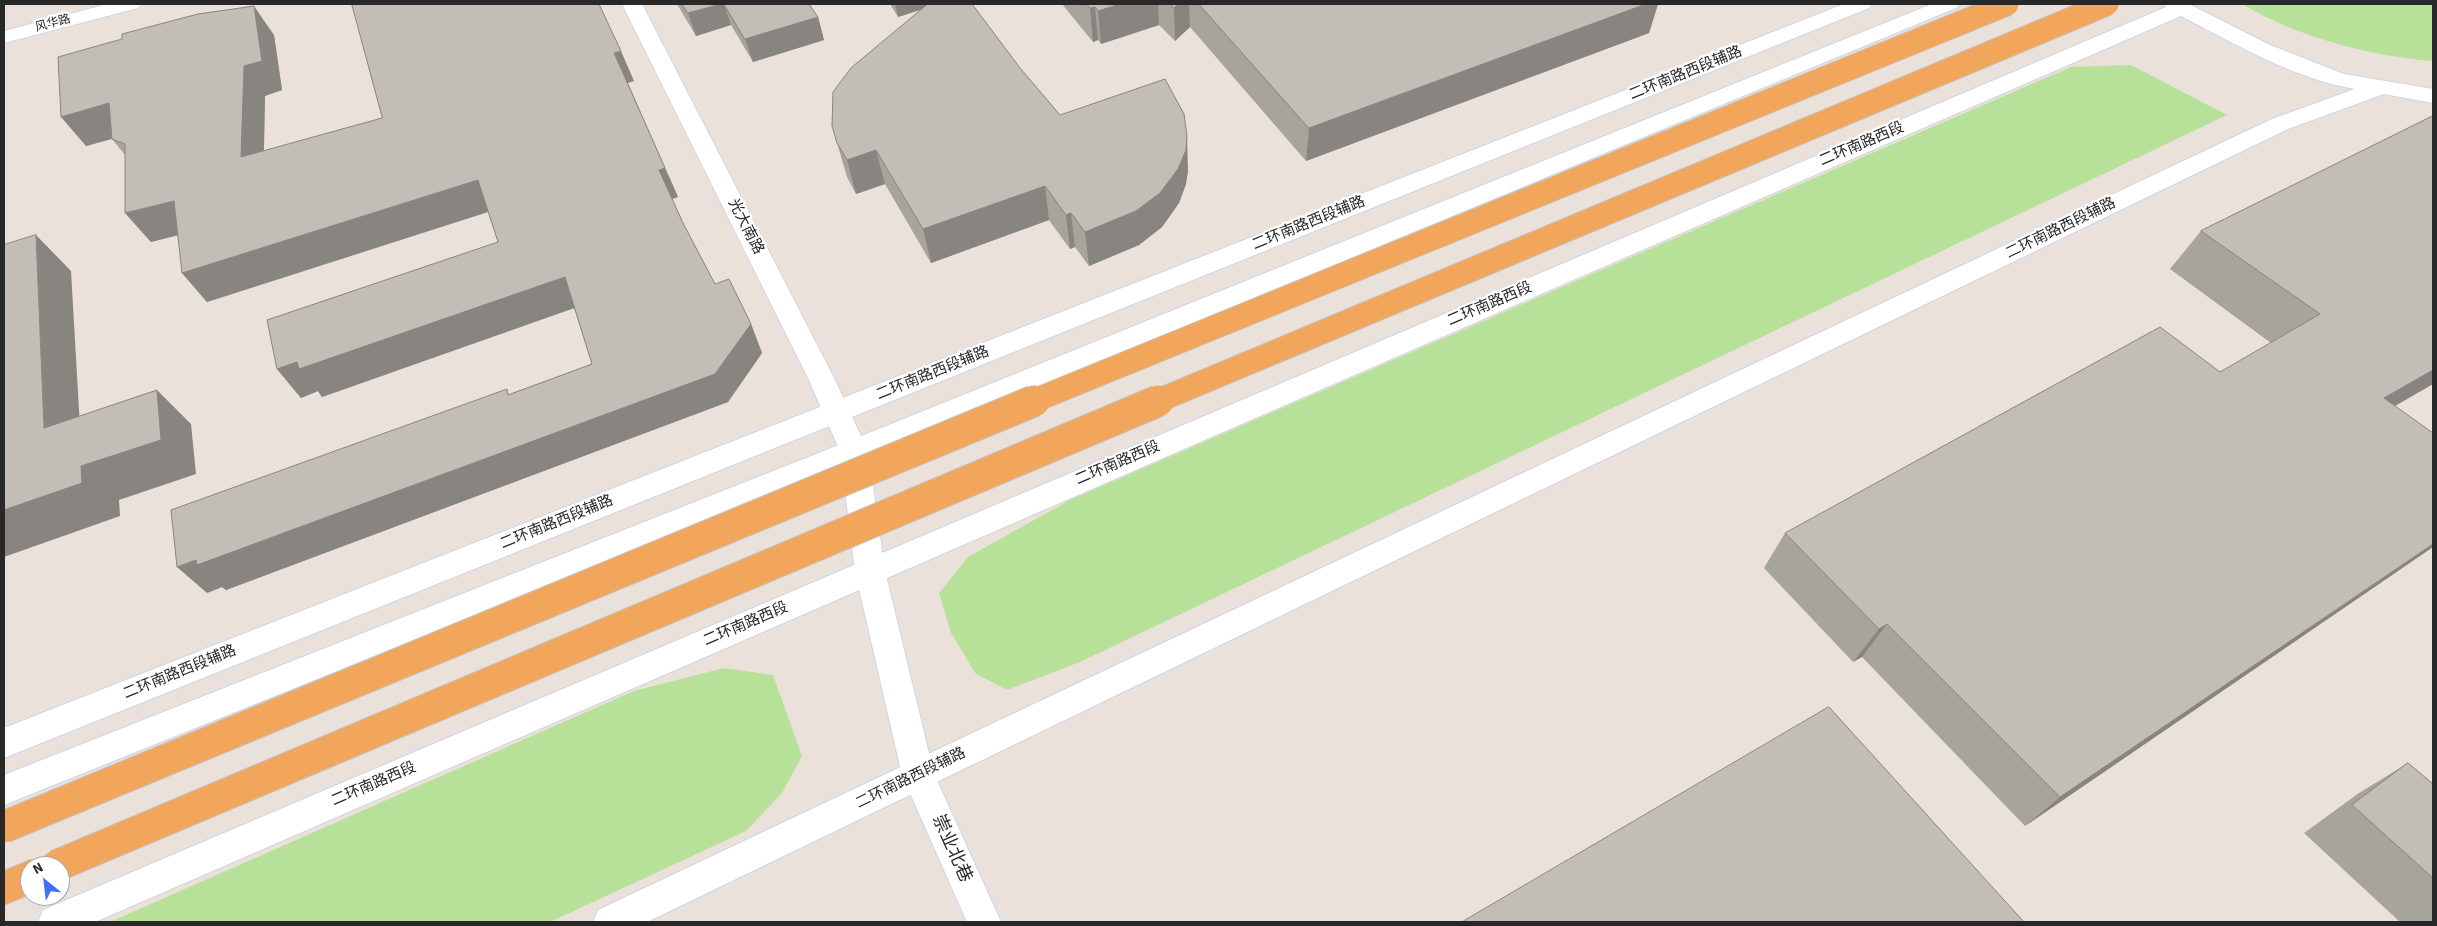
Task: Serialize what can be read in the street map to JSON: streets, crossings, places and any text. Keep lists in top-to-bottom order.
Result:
{
  "streets": {
    "main road": [
      "风华路",
      "二环南路西段辅路",
      "二环南路西段",
      "光大南路",
      "崇业北巷"
    ]
  },
  "crossings": [
    ["二环南路西段辅路", "光大南路"],
    ["二环南路西段辅路", "崇业北巷"],
    ["二环南路西段", "光大南路"],
    ["二环南路西段", "崇业北巷"],
    ["光大南路", "崇业北巷"]
  ],
  "north": "top left"
}
